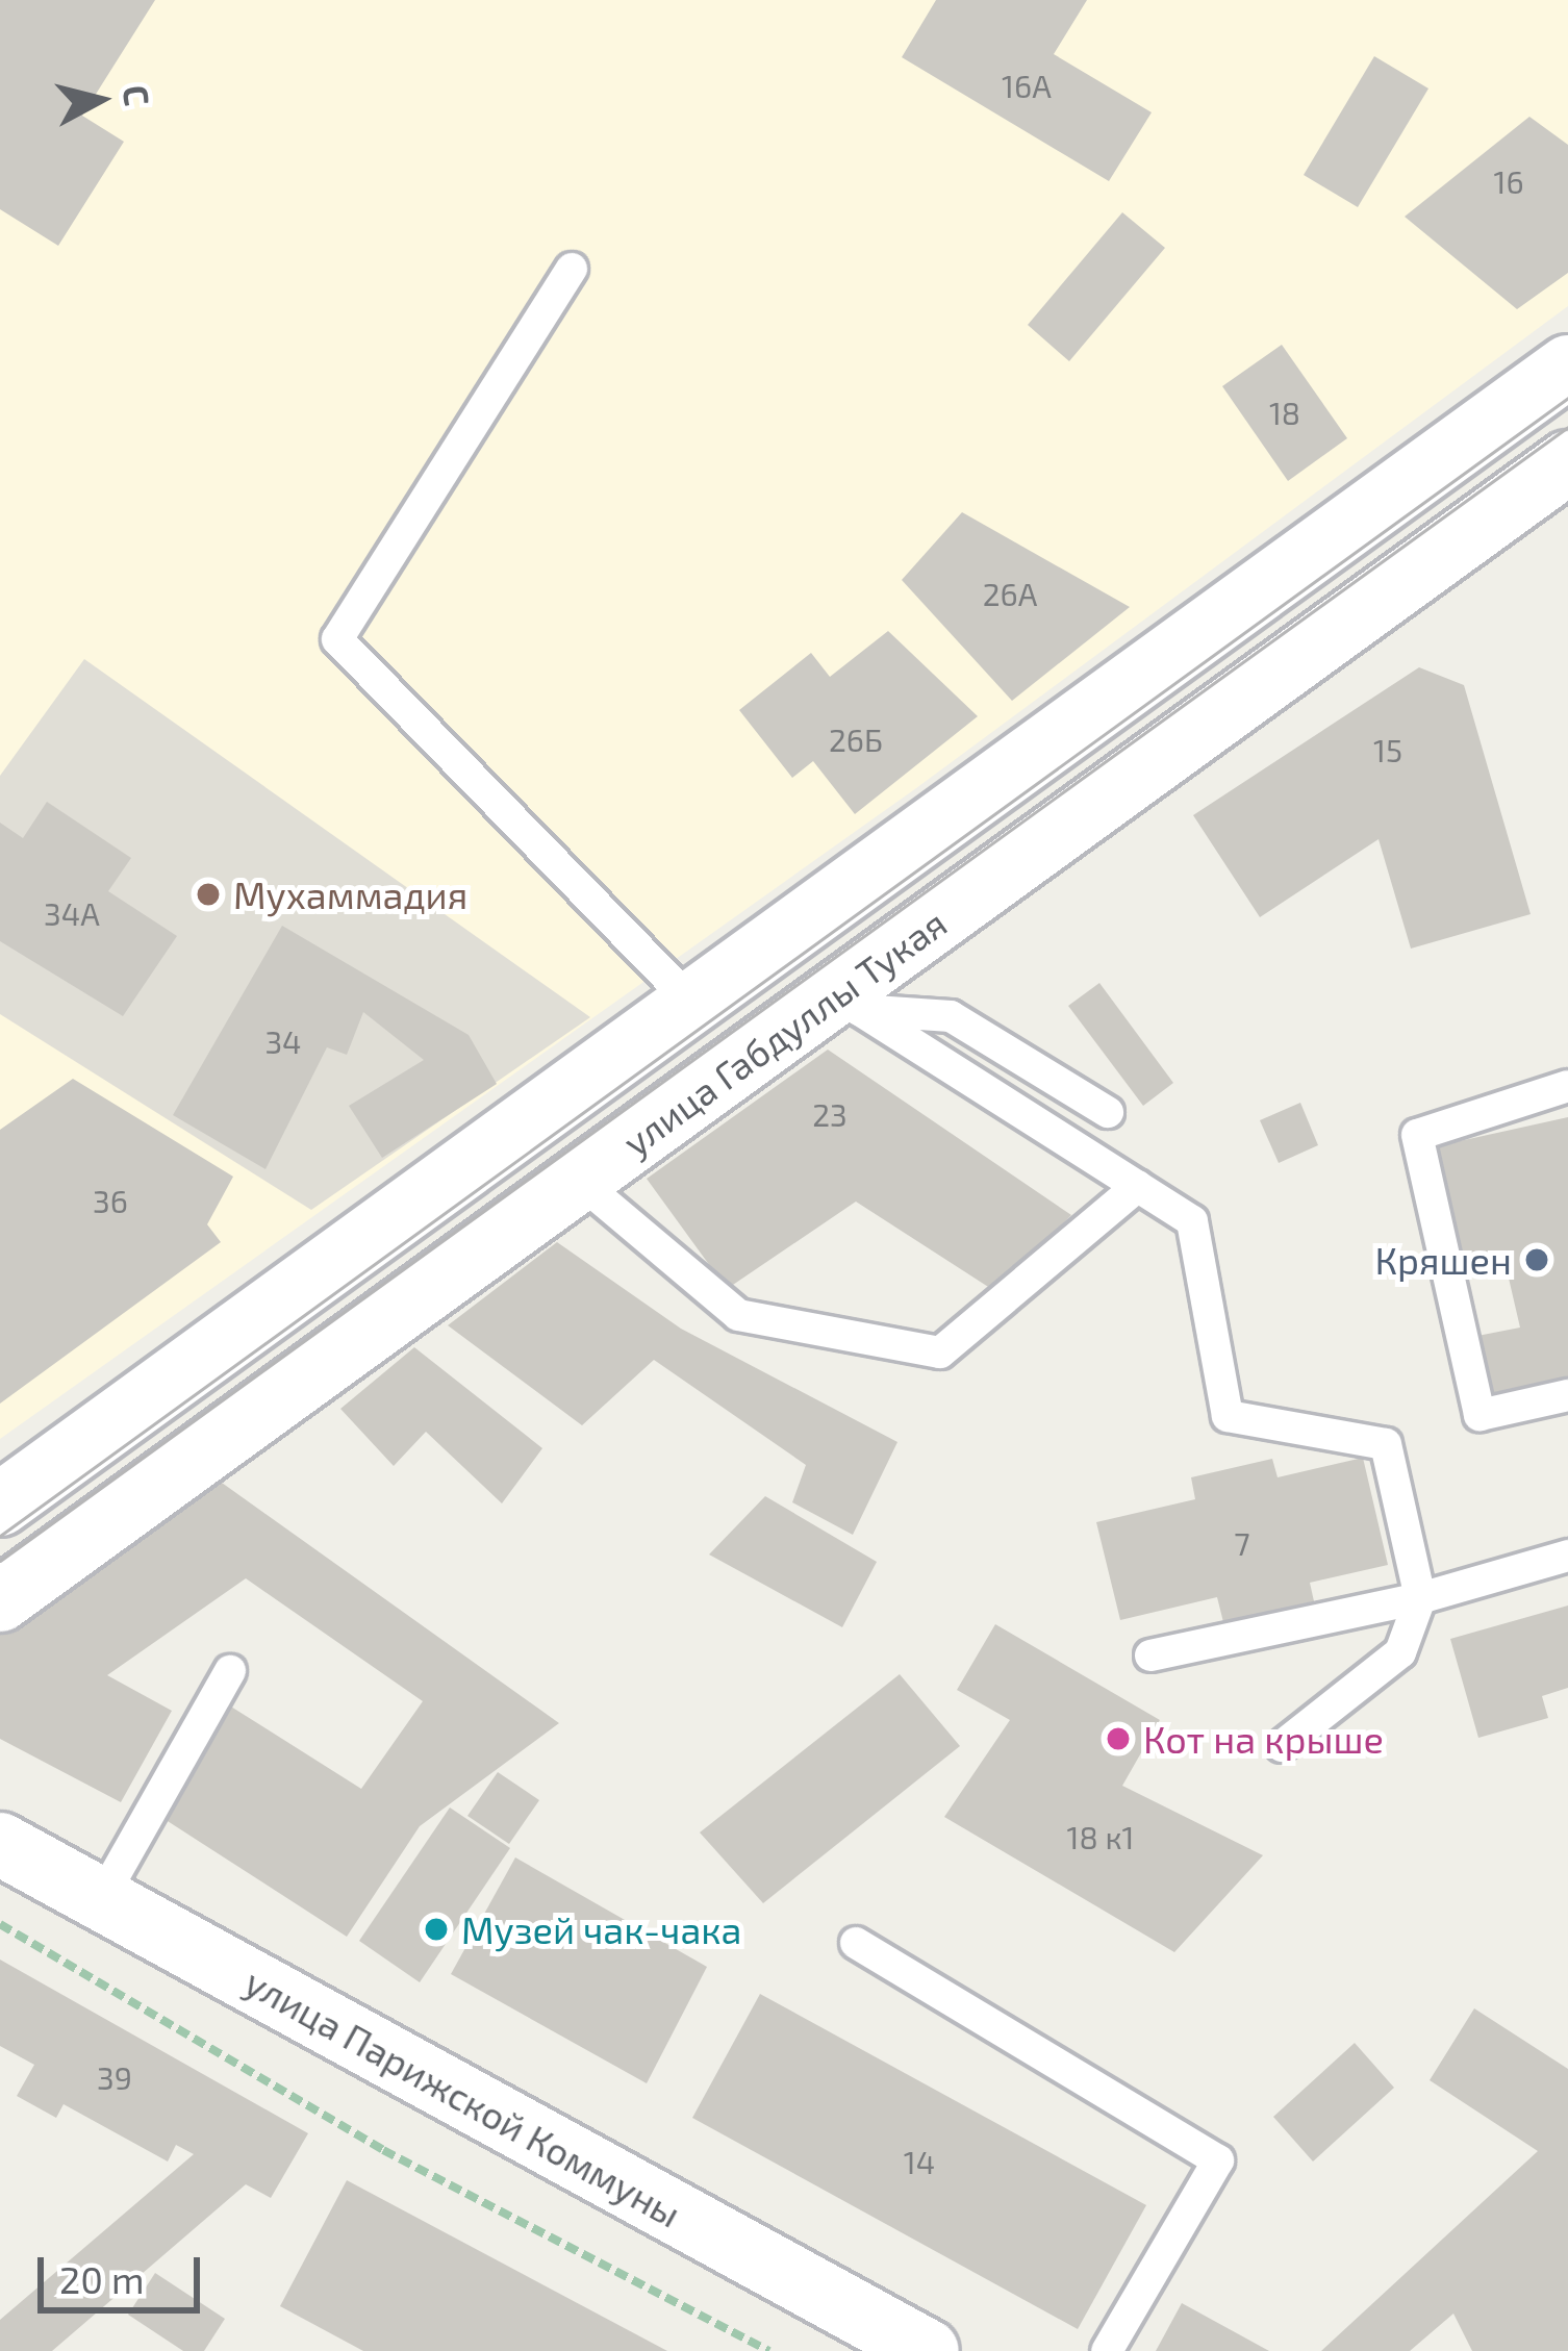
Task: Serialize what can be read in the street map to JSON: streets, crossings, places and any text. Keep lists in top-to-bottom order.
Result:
{
  "streets": {
    "street": ["улица Габдуллы Тукая", "улица Парижской Коммуны"]
  },
  "places": [
    "Мухаммадия",
    "Кряшен",
    "Кот на крыше",
    "Музей чак-чака"
  ],
  "house_numbers": [
    "16А",
    "16",
    "18",
    "26А",
    "26Б",
    "15",
    "34А",
    "34",
    "23",
    "36",
    "7",
    "18 к1",
    "39",
    "14"
  ],
  "scale_bar": "20 m",
  "north": "right"
}
